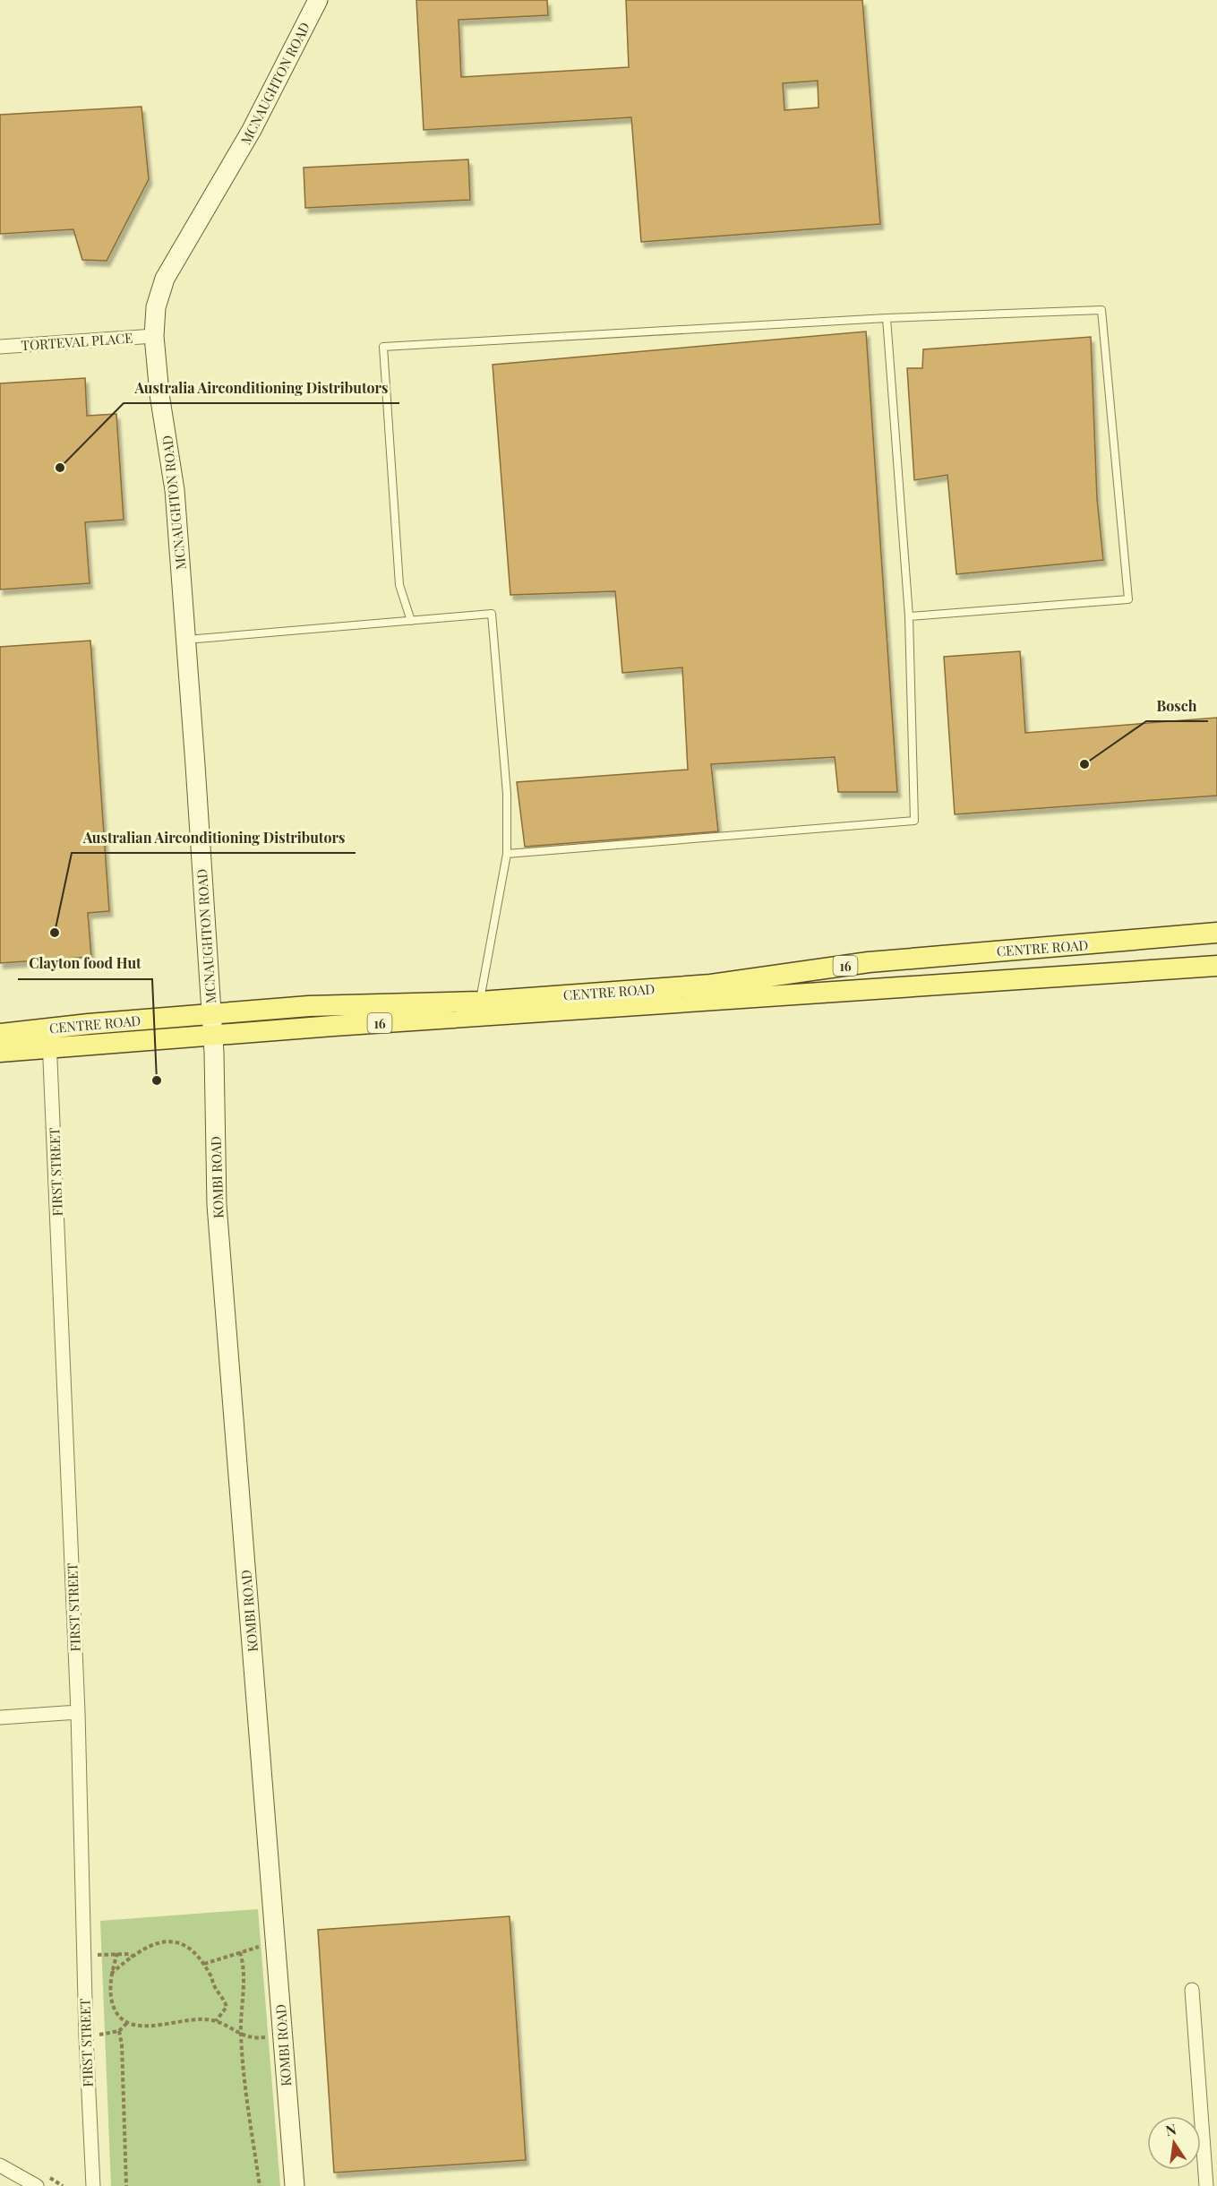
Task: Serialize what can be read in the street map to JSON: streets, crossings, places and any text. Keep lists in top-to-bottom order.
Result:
{
  "streets": {
    "main road": [
      "MCNAUGHTON ROAD",
      "CENTRE ROAD",
      "16",
      "KOMBI ROAD"
    ],
    "street": ["TORTEVAL PLACE", "FIRST STREET"]
  },
  "crossings": [
    ["MCNAUGHTON ROAD", "TORTEVAL PLACE"],
    ["MCNAUGHTON ROAD", "CENTRE ROAD"],
    ["MCNAUGHTON ROAD", "KOMBI ROAD"],
    ["CENTRE ROAD", "FIRST STREET"],
    ["CENTRE ROAD", "KOMBI ROAD"]
  ],
  "places": [
    "Australia Airconditioning Distributors",
    "Bosch",
    "Australian Airconditioning Distributors",
    "Clayton food Hut"
  ],
  "north": "top"
}
